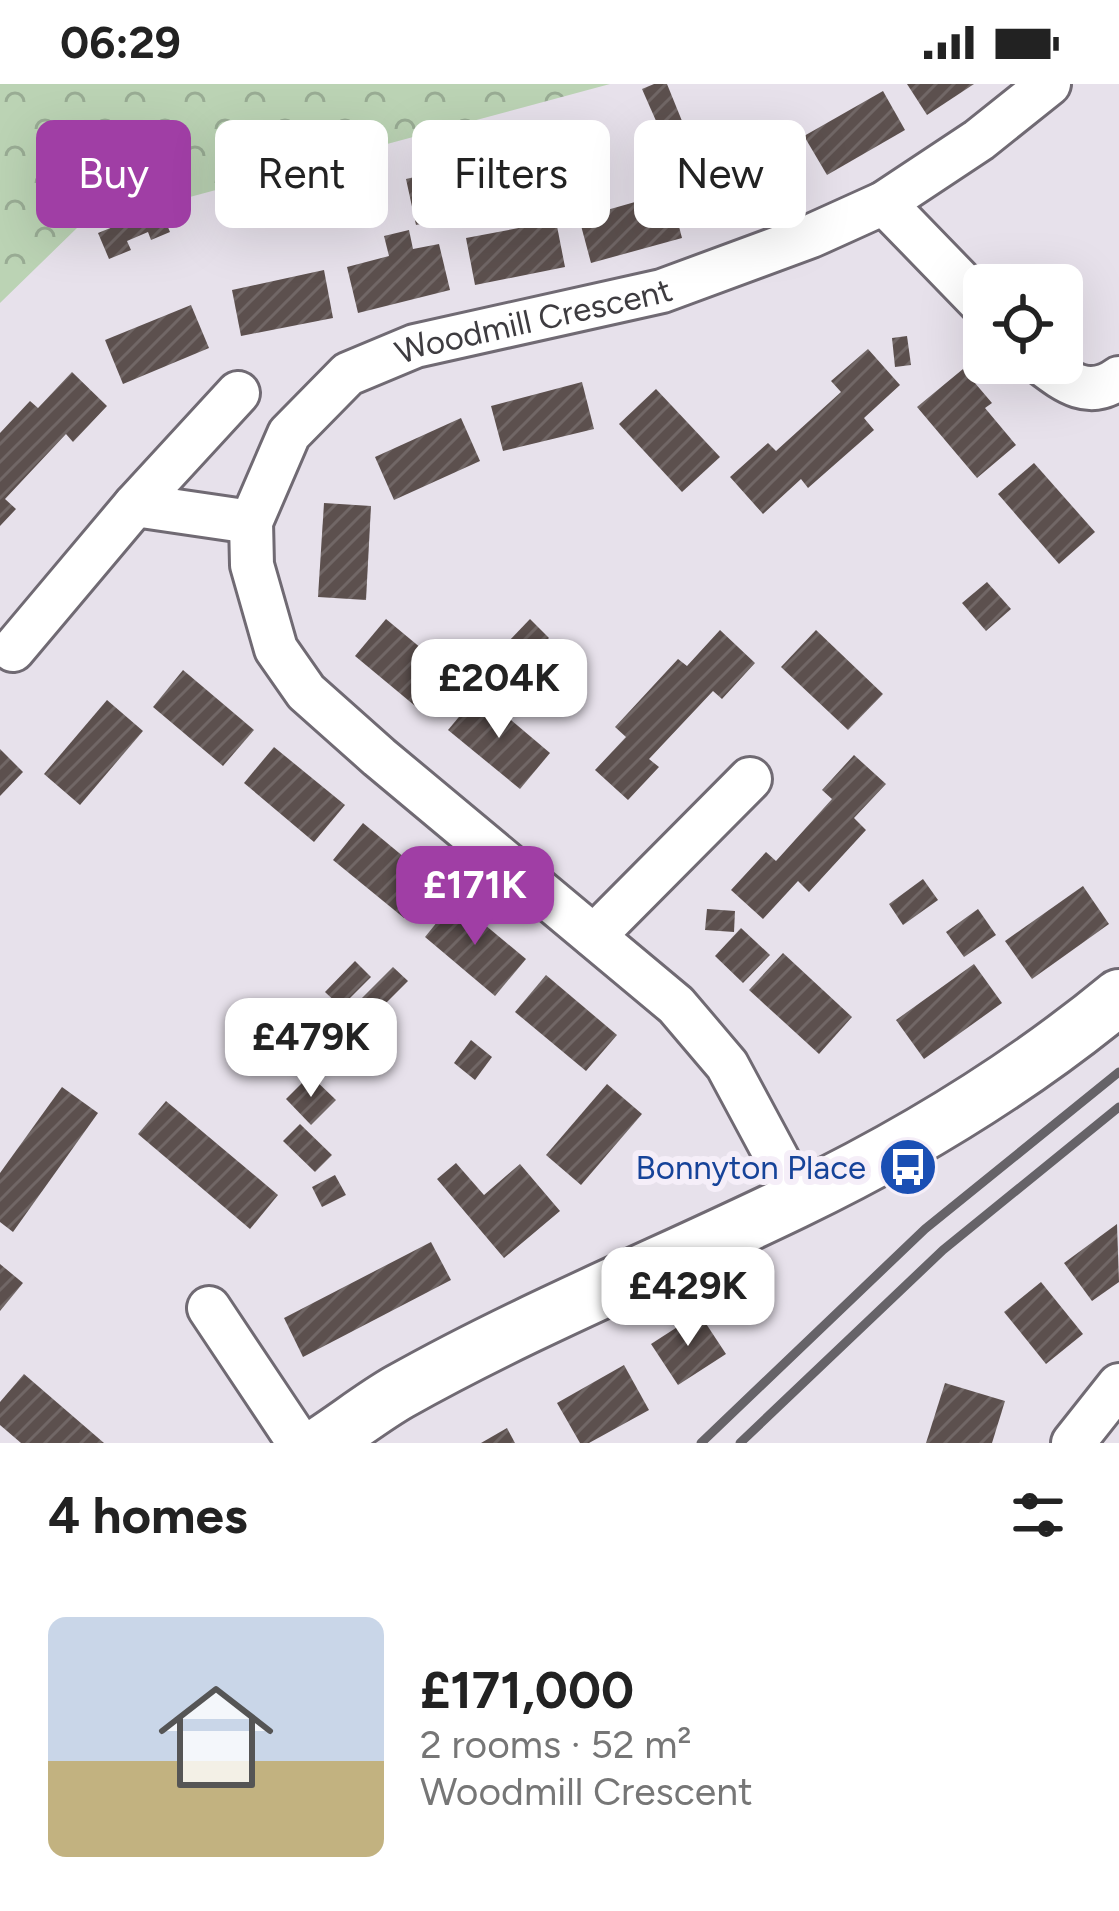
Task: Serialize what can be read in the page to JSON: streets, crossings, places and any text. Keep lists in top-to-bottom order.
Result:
{
  "streets": {
    "street": ["Woodmill Crescent"]
  },
  "places": {
    "bus stop": ["Bonnyton Place"]
  },
  "page": {
    "status": "06:29",
    "chip": [
      "Buy",
      "Rent",
      "Filters",
      "New"
    ],
    "price": [
      "£204K",
      "£171K",
      "£479K",
      "£429K"
    ],
    "heading": "4 homes",
    "list": [
      {
        "name": "£171,000",
        "note": "2 rooms · 52 m² · Woodmill Crescent"
      }
    ]
  }
}
